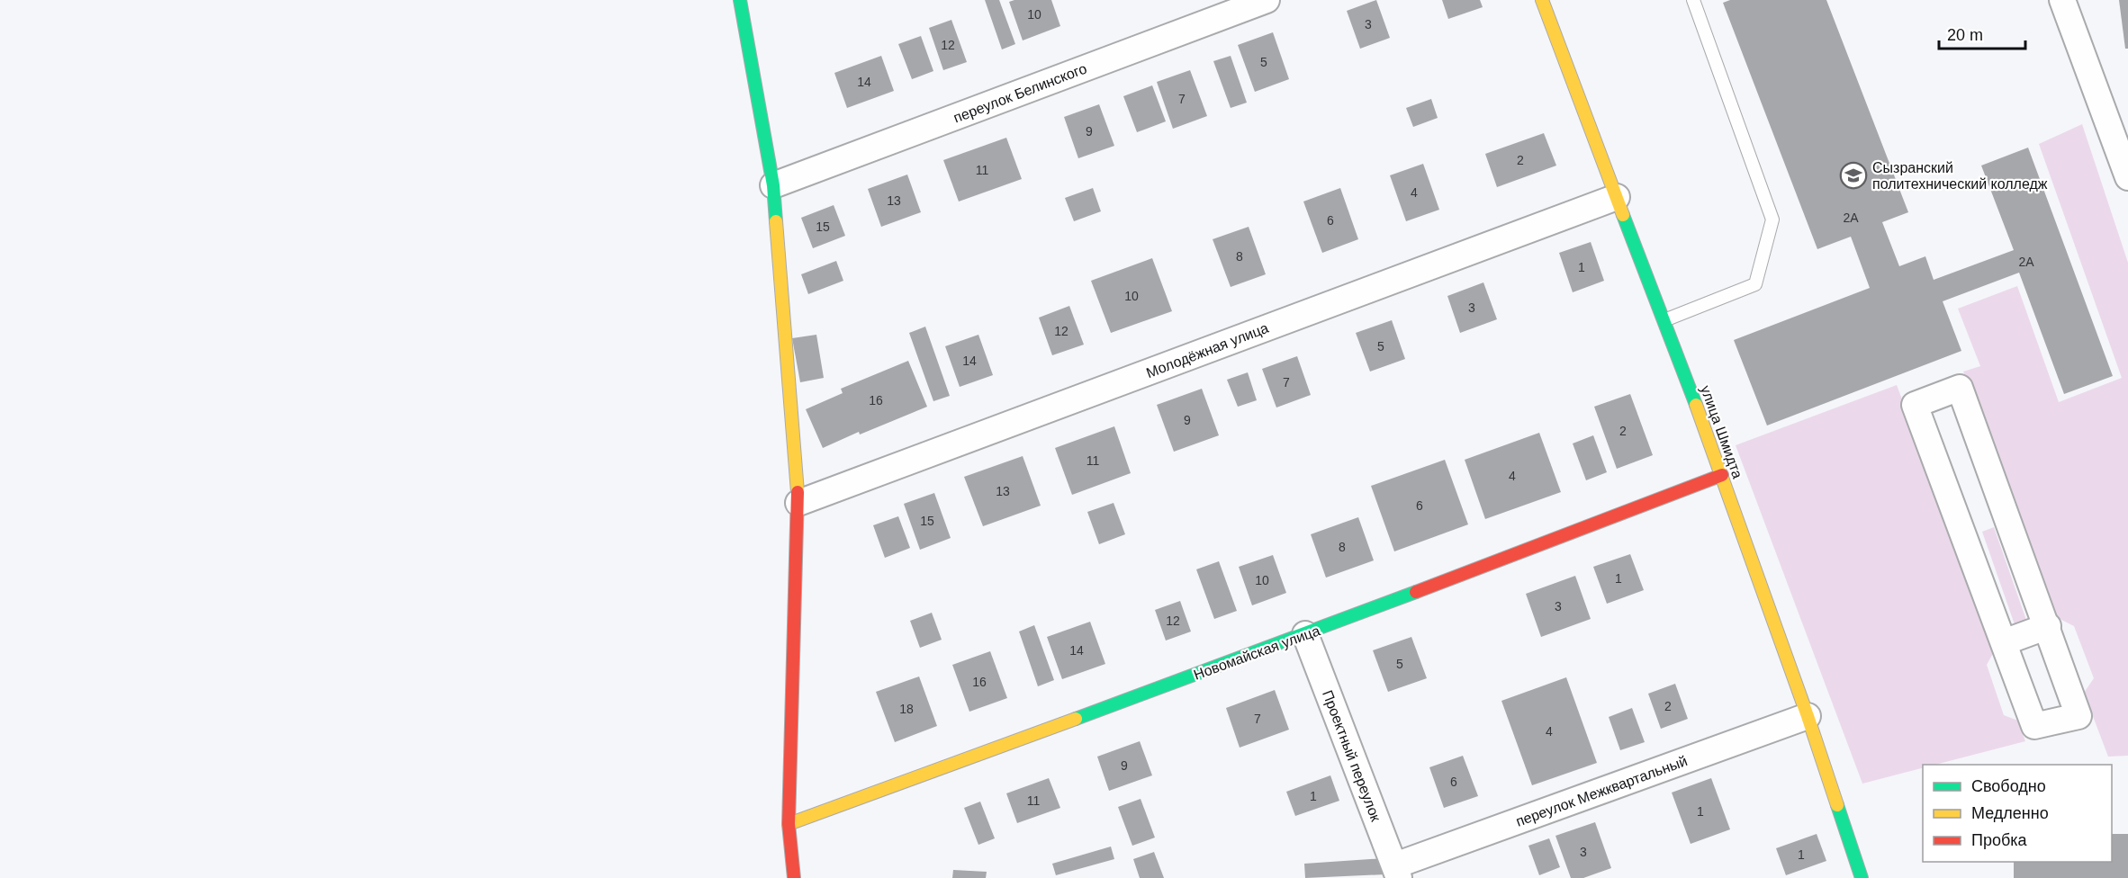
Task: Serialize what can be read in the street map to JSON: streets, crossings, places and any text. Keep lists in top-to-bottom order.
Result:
{
  "streets": {
    "street": [
      "переулок Белинского",
      "Молодёжная улица",
      "улица Шмидта",
      "Новомайская улица",
      "Проектный переулок",
      "переулок Межквартальный"
    ]
  },
  "crossings": [
    ["Молодёжная улица", "улица Шмидта"],
    ["улица Шмидта", "Новомайская улица"],
    ["улица Шмидта", "переулок Межквартальный"],
    ["Новомайская улица", "Проектный переулок"],
    ["Проектный переулок", "переулок Межквартальный"]
  ],
  "places": {
    "school or university": ["Сызранский политехнический колледж"]
  },
  "house_numbers": [
    "10",
    "3",
    "12",
    "5",
    "14",
    "7",
    "9",
    "2",
    "11",
    "4",
    "13",
    "2А",
    "6",
    "15",
    "8",
    "2А",
    "1",
    "10",
    "3",
    "12",
    "5",
    "14",
    "7",
    "16",
    "9",
    "2",
    "11",
    "4",
    "13",
    "6",
    "15",
    "8",
    "1",
    "10",
    "3",
    "12",
    "14",
    "5",
    "16",
    "2",
    "18",
    "7",
    "4",
    "9",
    "6",
    "1",
    "11",
    "1",
    "3",
    "1"
  ],
  "legend": ["Свободно", "Медленно", "Пробка"],
  "scale_bar": "20 m"
}
